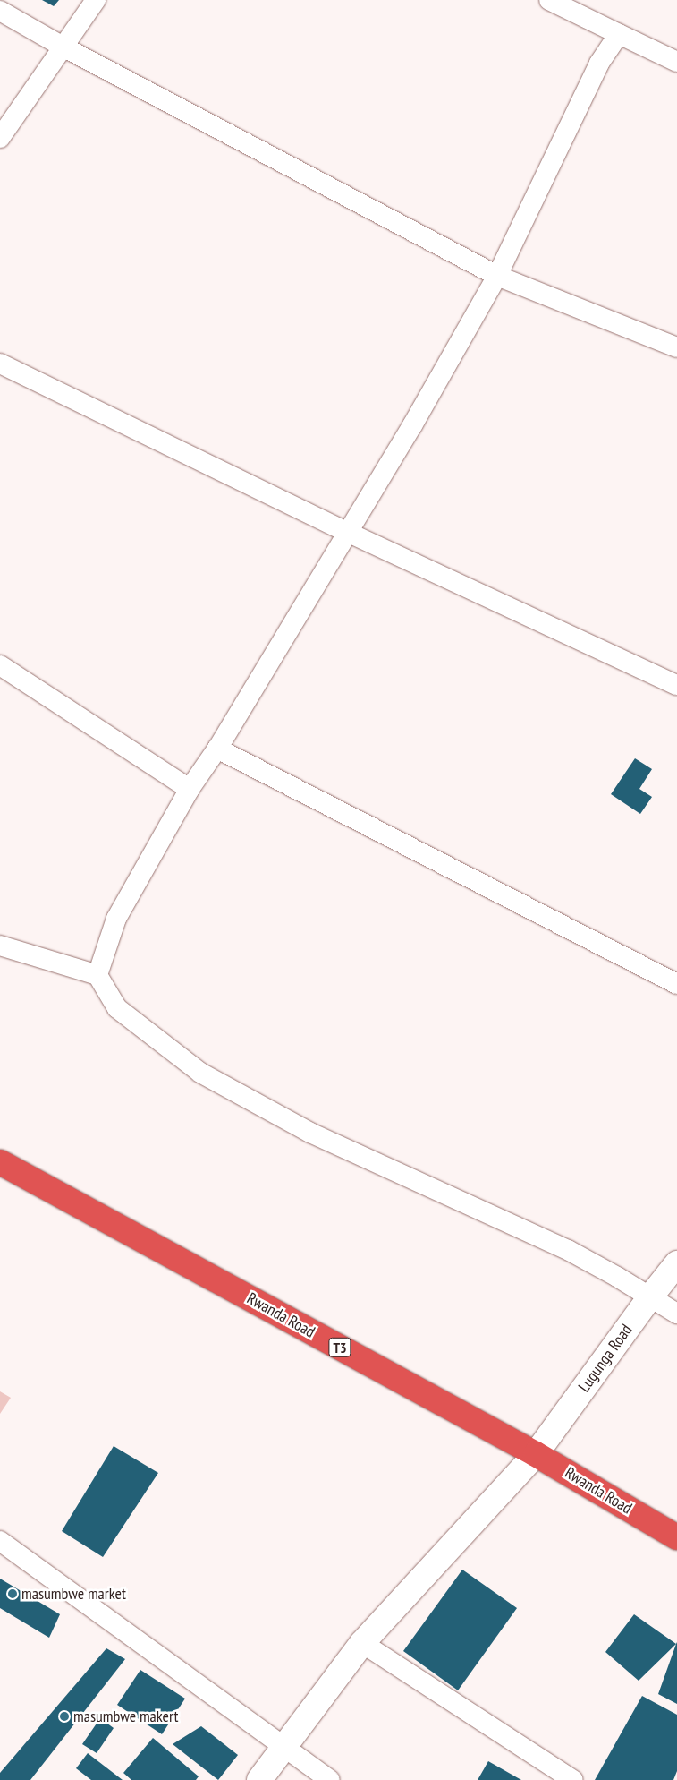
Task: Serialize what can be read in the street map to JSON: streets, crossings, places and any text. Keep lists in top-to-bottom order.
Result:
{
  "streets": {
    "highway": ["Rwanda Road", "T3"],
    "street": ["Lugunga Road"]
  },
  "crossings": [
    ["Rwanda Road", "Lugunga Road"]
  ],
  "places": ["masumbwe market", "masumbwe makert"]
}
